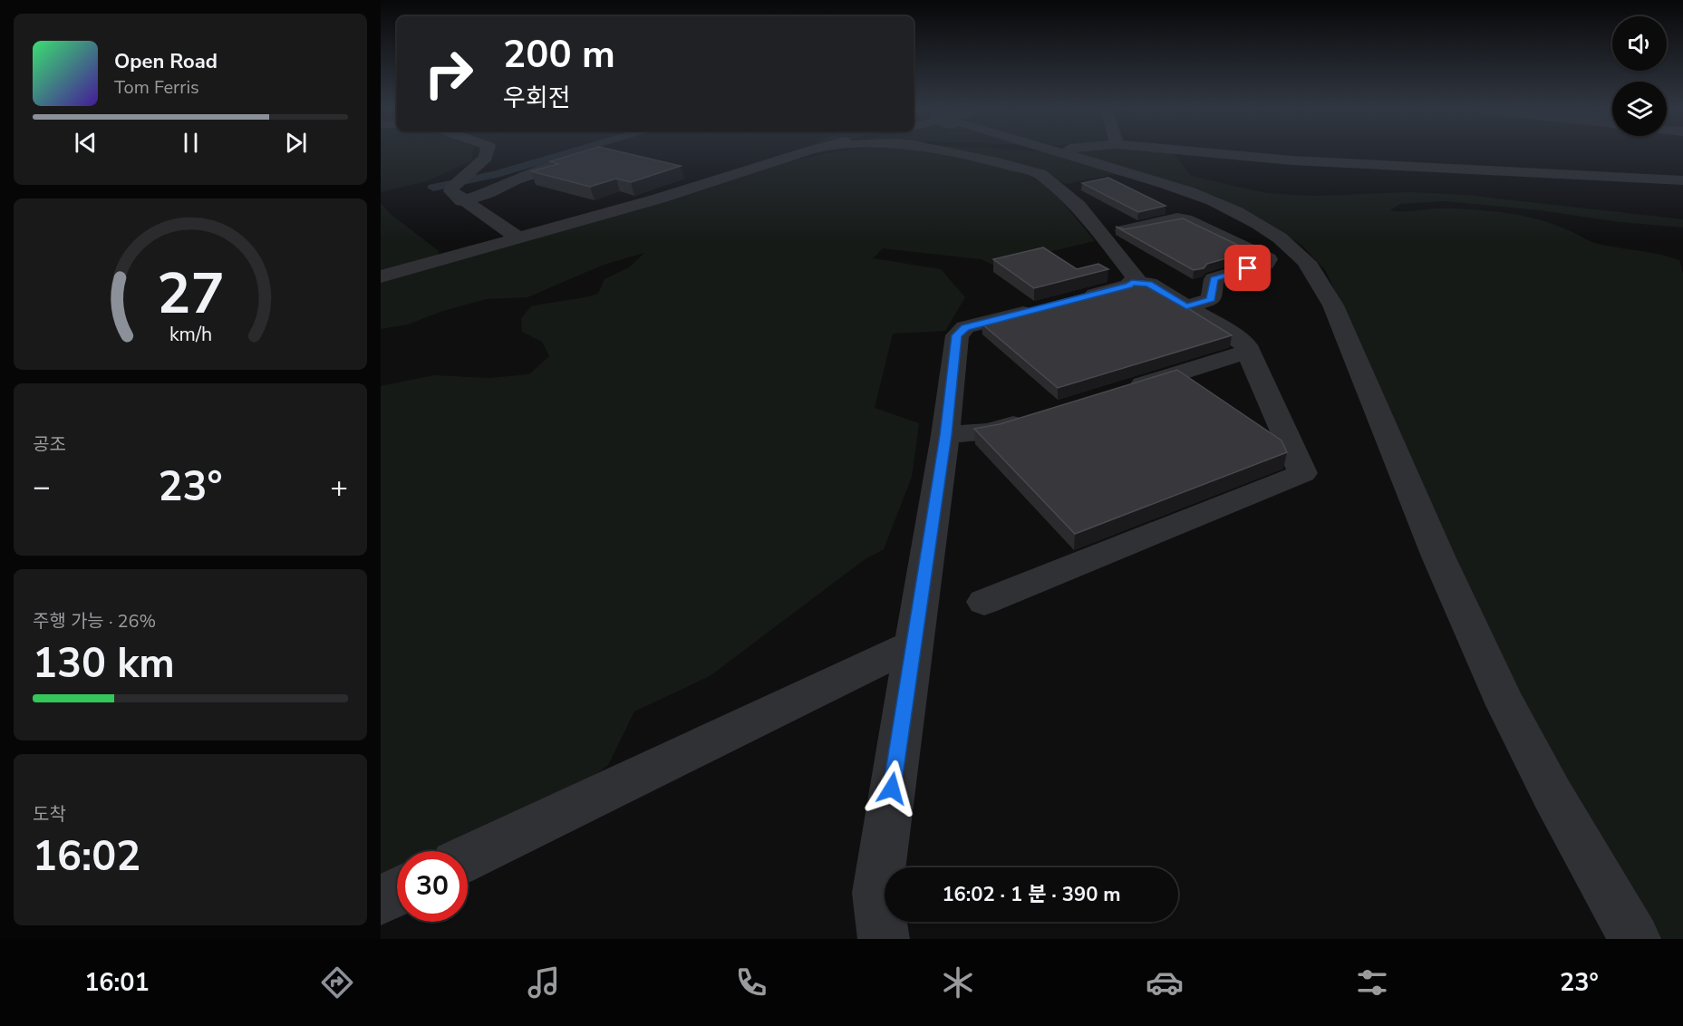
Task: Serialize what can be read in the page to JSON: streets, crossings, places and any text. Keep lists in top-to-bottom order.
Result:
{
  "page": {
    "turn": ["200 m", "우회전"],
    "song": ["Open Road", "Tom Ferris"],
    "tile": [
      "공조",
      ["주행 가능 · 26%", "130 km"],
      ["도착", "16:02"]
    ],
    "heat": ["−", "23°", "+"],
    "limit": "30",
    "trip": "16:02 · 1 분 · 390 m",
    "tabs": ["16:01", "23°"],
    "gauge": ["27", "km/h"]
  }
}
